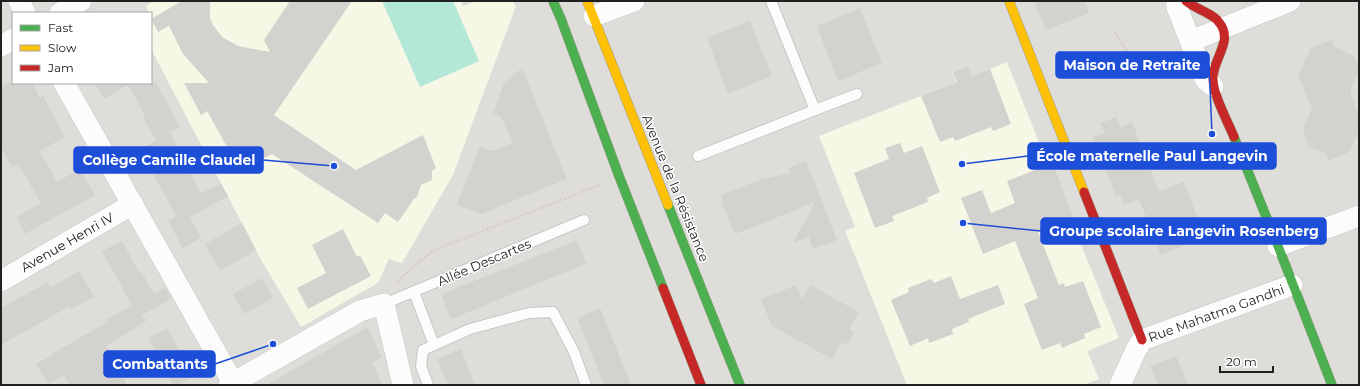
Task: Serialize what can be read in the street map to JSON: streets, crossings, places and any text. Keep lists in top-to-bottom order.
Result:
{
  "streets": {
    "main road": ["Avenue de la Résistance"],
    "street": ["Avenue Henri IV", "Rue Mahatma Gandhi"],
    "lane": ["Allée Descartes"]
  },
  "places": [
    "Maison de Retraite",
    "École maternelle Paul Langevin",
    "Collège Camille Claudel",
    "Groupe scolaire Langevin Rosenberg",
    "Combattants"
  ],
  "legend": ["Fast", "Slow", "Jam"],
  "scale_bar": "20 m"
}
